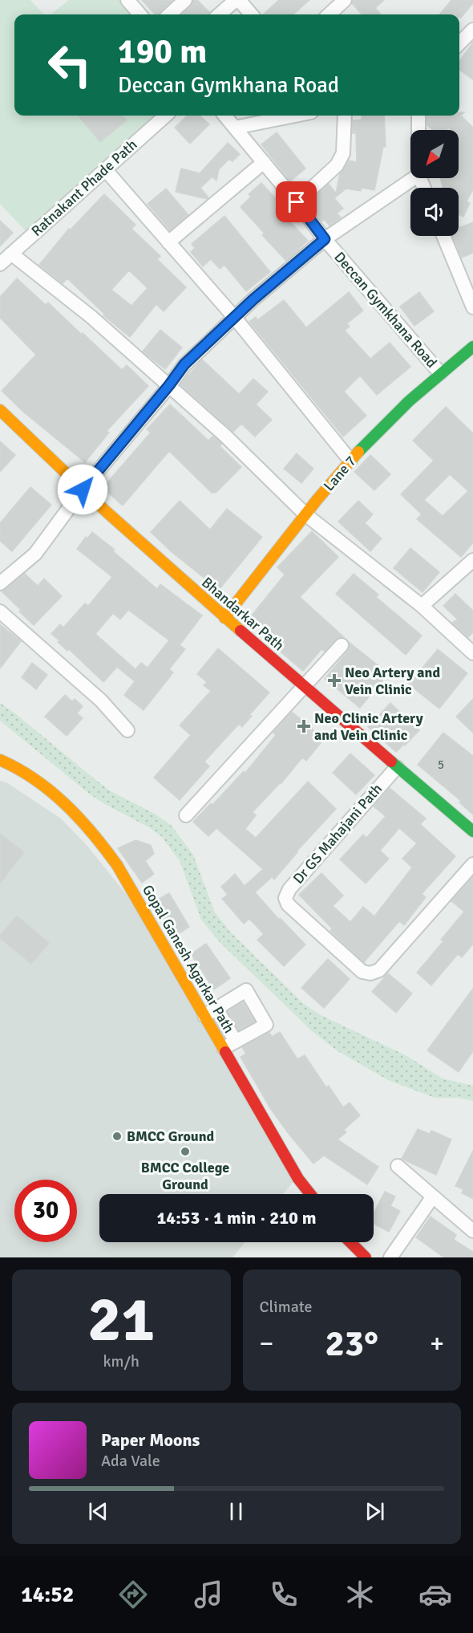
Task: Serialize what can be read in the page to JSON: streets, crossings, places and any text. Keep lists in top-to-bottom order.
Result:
{
  "streets": {
    "street": [
      "Ratnakant Phade Path",
      "Deccan Gymkhana Road",
      "Lane 7",
      "Bhandarkar Path",
      "Dr GS Mahajani Path",
      "Gopal Ganesh Agarkar Path"
    ]
  },
  "crossings": [
    ["Deccan Gymkhana Road", "Lane 7"],
    ["Lane 7", "Bhandarkar Path"],
    ["Bhandarkar Path", "Dr GS Mahajani Path"]
  ],
  "places": {
    "health": ["Neo Artery and Vein Clinic", "Neo Clinic Artery and Vein Clinic"],
    "other": ["BMCC Ground", "BMCC College Ground"]
  },
  "house_numbers": ["5"],
  "north": "bottom left",
  "page": {
    "turn": ["190 m", "Deccan Gymkhana Road"],
    "limit": "30",
    "trip": "14:53 · 1 min · 210 m",
    "tile": [
      ["21", "km/h"],
      "Climate"
    ],
    "heat": ["−", "23°", "+"],
    "song": ["Paper Moons", "Ada Vale"],
    "tabs": "14:52"
  }
}
